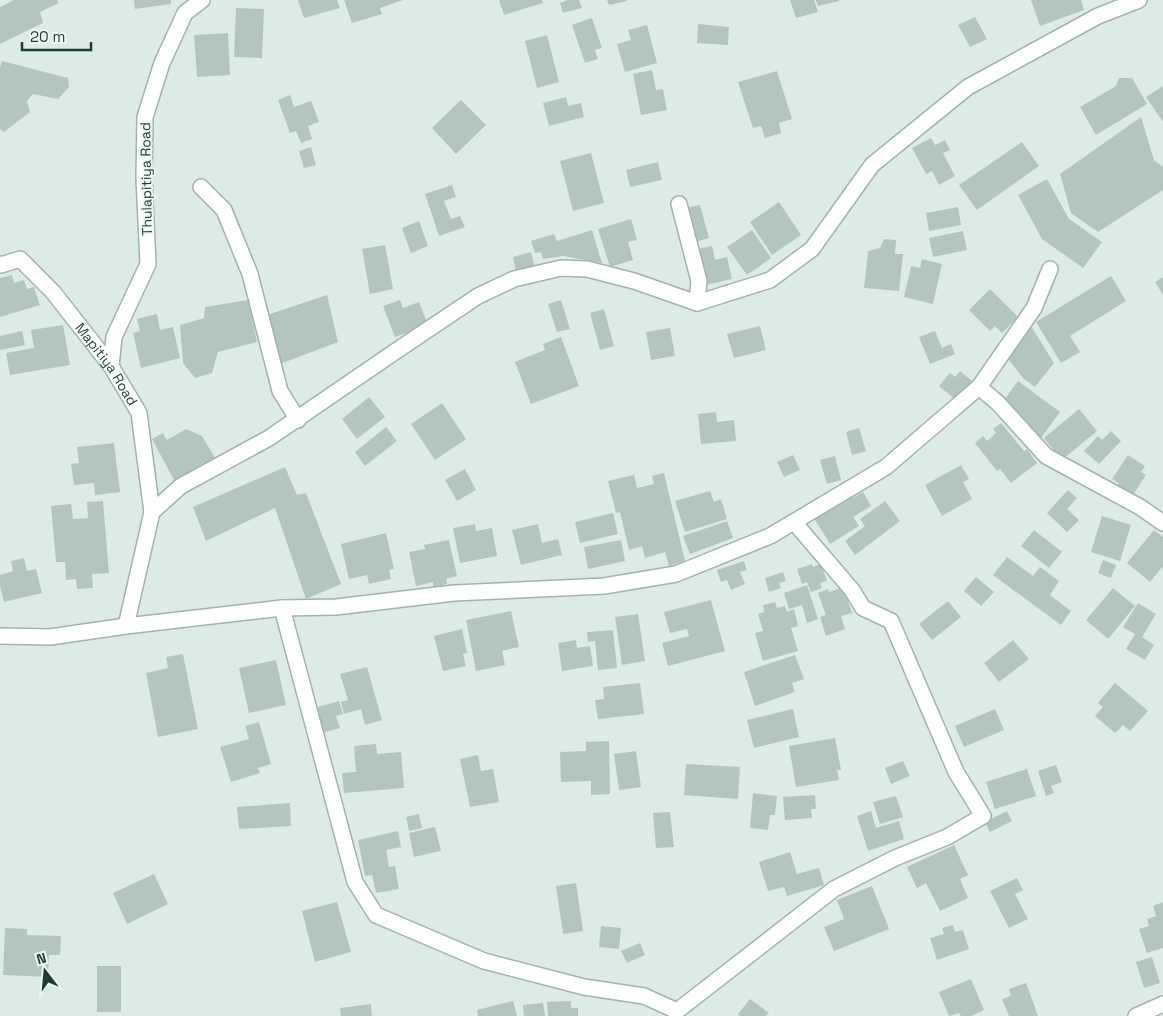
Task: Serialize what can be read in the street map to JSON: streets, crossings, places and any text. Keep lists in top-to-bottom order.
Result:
{
  "streets": {
    "street": ["Thulapitiya Road", "Mapitiya Road"]
  },
  "crossings": [
    ["Thulapitiya Road", "Mapitiya Road"]
  ],
  "scale_bar": "20 m",
  "north": "top"
}
